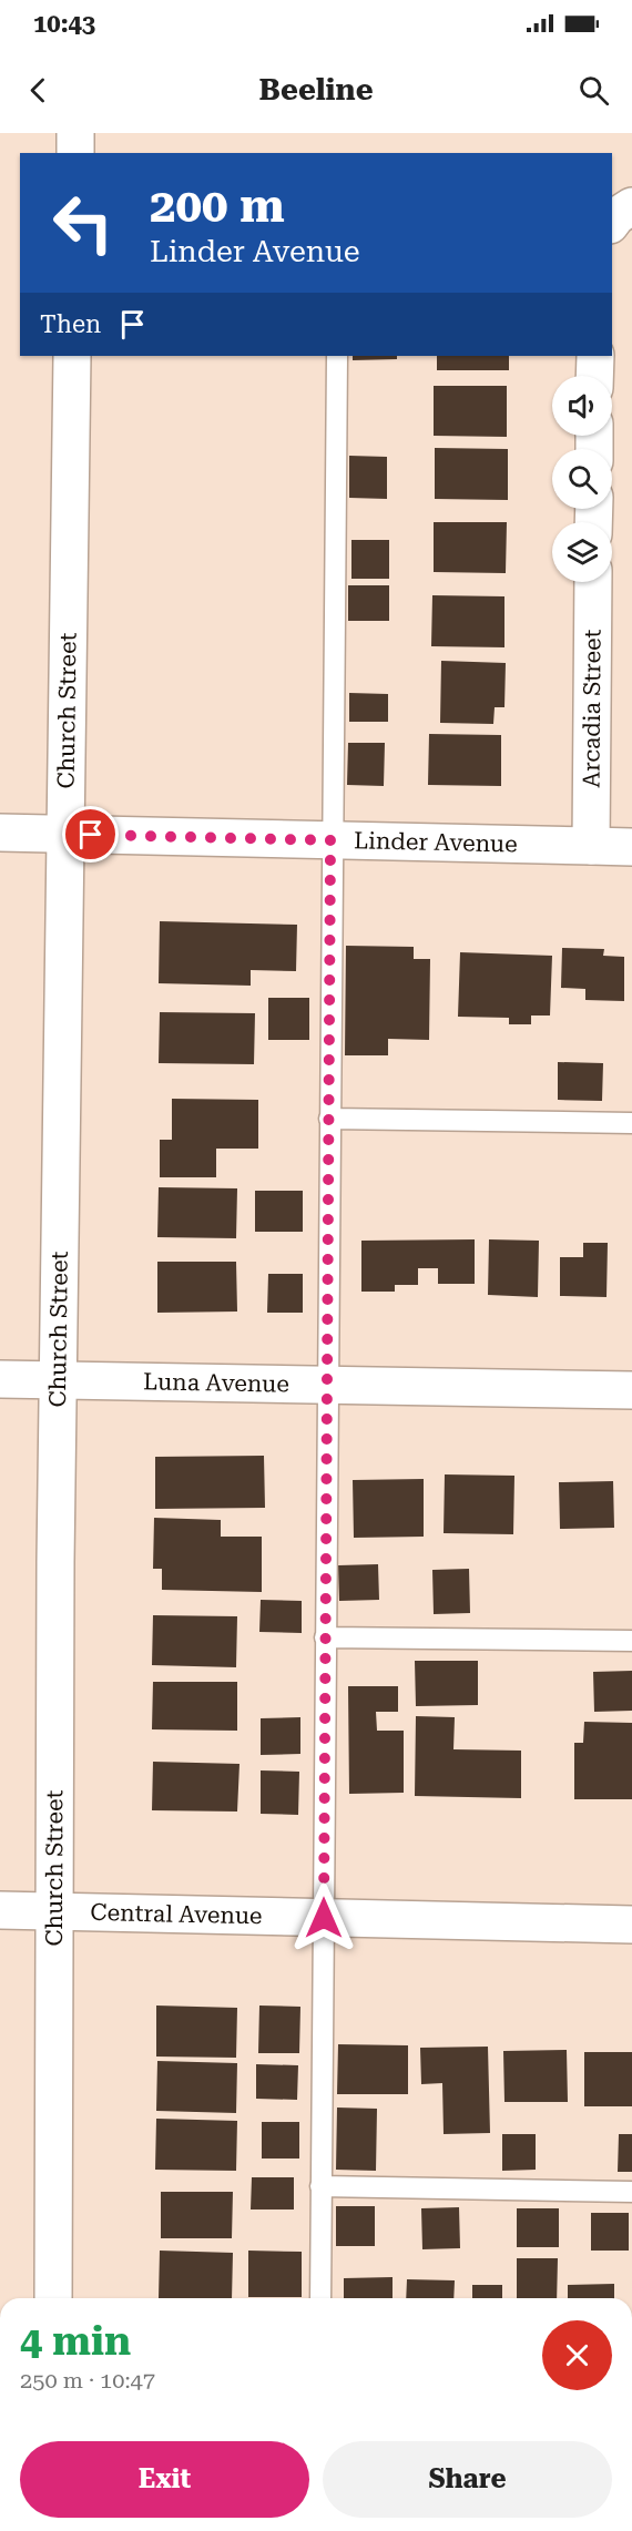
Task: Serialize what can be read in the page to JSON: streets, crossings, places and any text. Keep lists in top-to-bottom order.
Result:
{
  "streets": {
    "street": [
      "Arcadia Street",
      "Church Street",
      "Linder Avenue",
      "Luna Avenue",
      "Central Avenue"
    ]
  },
  "crossings": [
    ["Arcadia Street", "Linder Avenue"],
    ["Church Street", "Linder Avenue"],
    ["Church Street", "Luna Avenue"],
    ["Church Street", "Central Avenue"]
  ],
  "page": {
    "status": "10:43",
    "header": "Beeline",
    "turn": ["200 m", "Linder Avenue"],
    "then": "Then",
    "heading": ["4 min", "250 m · 10:47"],
    "buttons": ["Exit", "Share"]
  }
}
